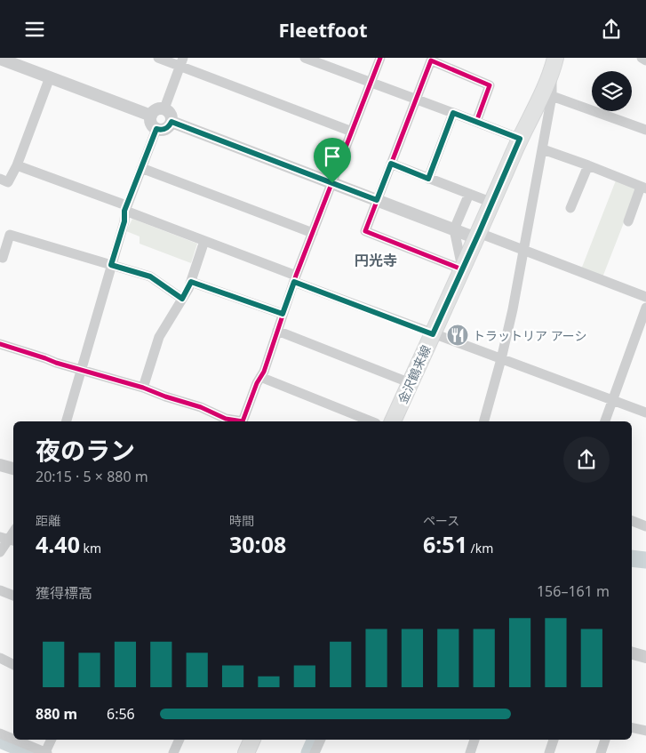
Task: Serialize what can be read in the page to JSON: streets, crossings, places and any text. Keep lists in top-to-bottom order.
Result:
{
  "streets": {
    "main road": ["金沢鶴来線"]
  },
  "districts": ["円光寺"],
  "places": {
    "restaurant": ["トラットリア アーシ"]
  },
  "page": {
    "header": "Fleetfoot",
    "heading": ["夜のラン", "20:15 · 5 × 880 m"],
    "stats": [
      ["距離", "4.40 km"],
      ["時間", "30:08"],
      ["ペース", "6:51 /km"]
    ],
    "chart": ["獲得標高", "156–161 m"],
    "list": [
      {
        "name": "880 m",
        "note": "6:56"
      }
    ]
  }
}
